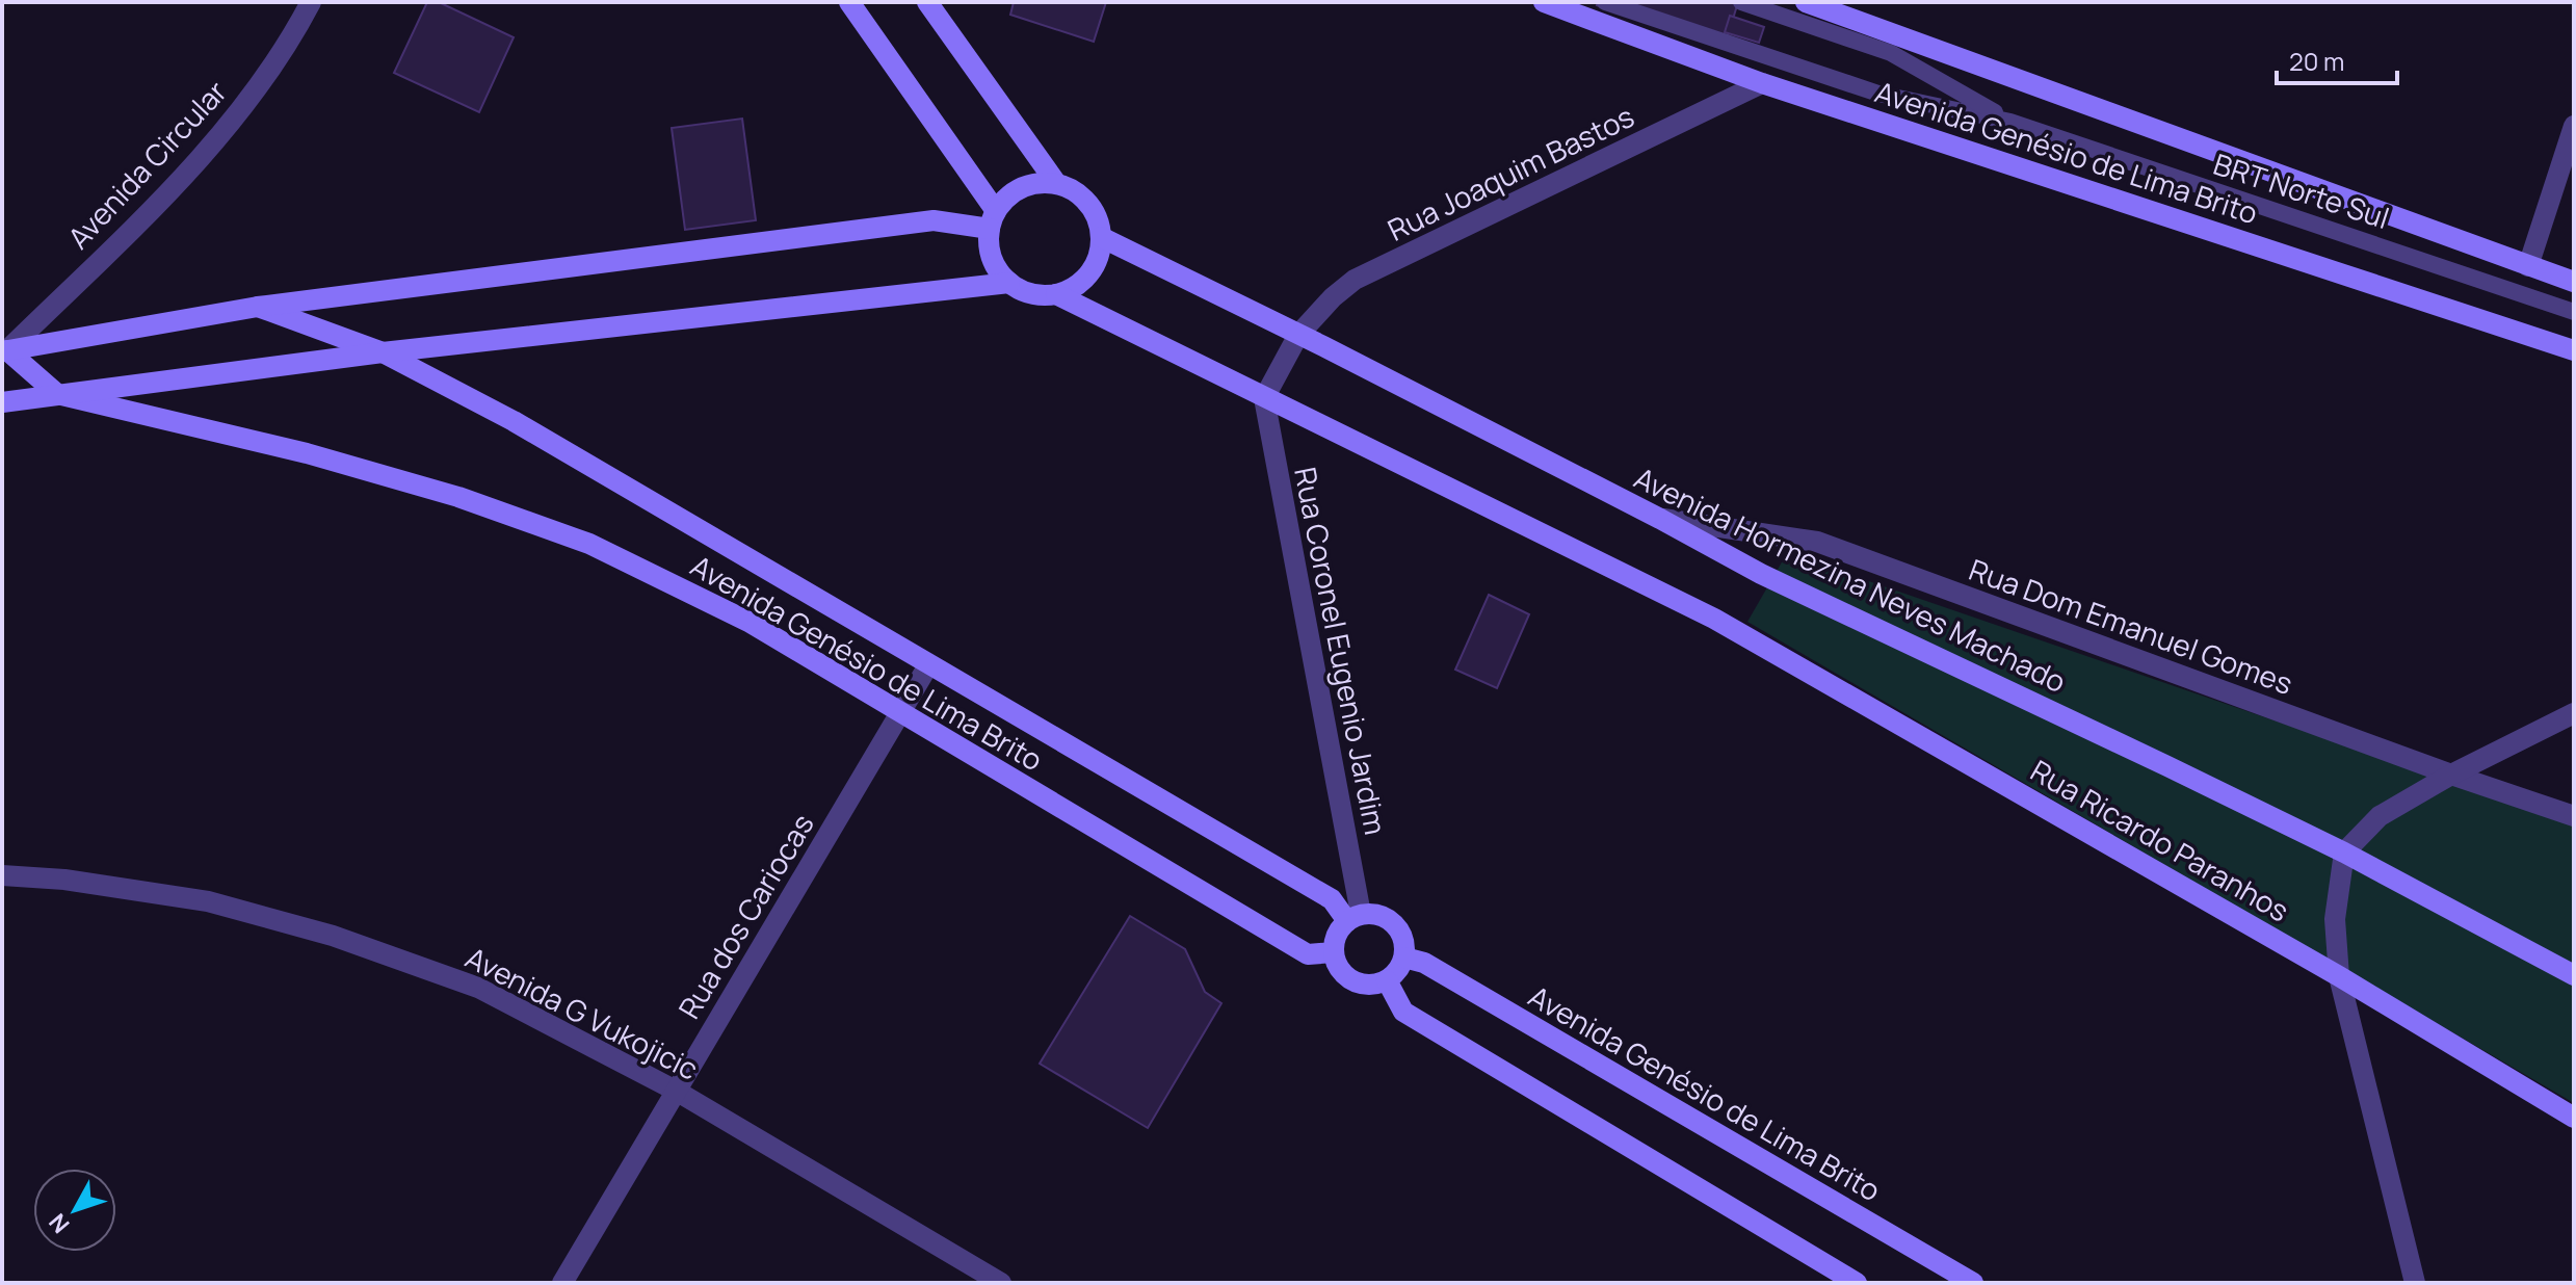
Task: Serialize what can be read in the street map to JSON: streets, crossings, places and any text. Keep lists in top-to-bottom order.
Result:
{
  "streets": {
    "main road": ["Avenida Genésio de Lima Brito", "Avenida Hormezina Neves Machado", "Rua Ricardo Paranhos"],
    "street": [
      "Avenida Circular",
      "Rua Joaquim Bastos",
      "Rua Dom Emanuel Gomes",
      "Rua Coronel Eugenio Jardim",
      "Rua dos Cariocas",
      "Avenida G Vukojicic"
    ],
    "lane": ["BRT Norte Sul"]
  },
  "crossings": [
    ["Avenida Genésio de Lima Brito", "Rua Joaquim Bastos"],
    ["Avenida Genésio de Lima Brito", "Rua Coronel Eugenio Jardim"],
    ["Avenida Genésio de Lima Brito", "Rua dos Cariocas"],
    ["Rua Joaquim Bastos", "Avenida Hormezina Neves Machado"],
    ["Rua Joaquim Bastos", "Rua Coronel Eugenio Jardim"],
    ["Rua Joaquim Bastos", "Rua Ricardo Paranhos"],
    ["Avenida Hormezina Neves Machado", "Rua Dom Emanuel Gomes"],
    ["Rua Coronel Eugenio Jardim", "Rua Ricardo Paranhos"],
    ["Rua dos Cariocas", "Avenida G Vukojicic"]
  ],
  "scale_bar": "20 m",
  "north": "bottom left"
}
